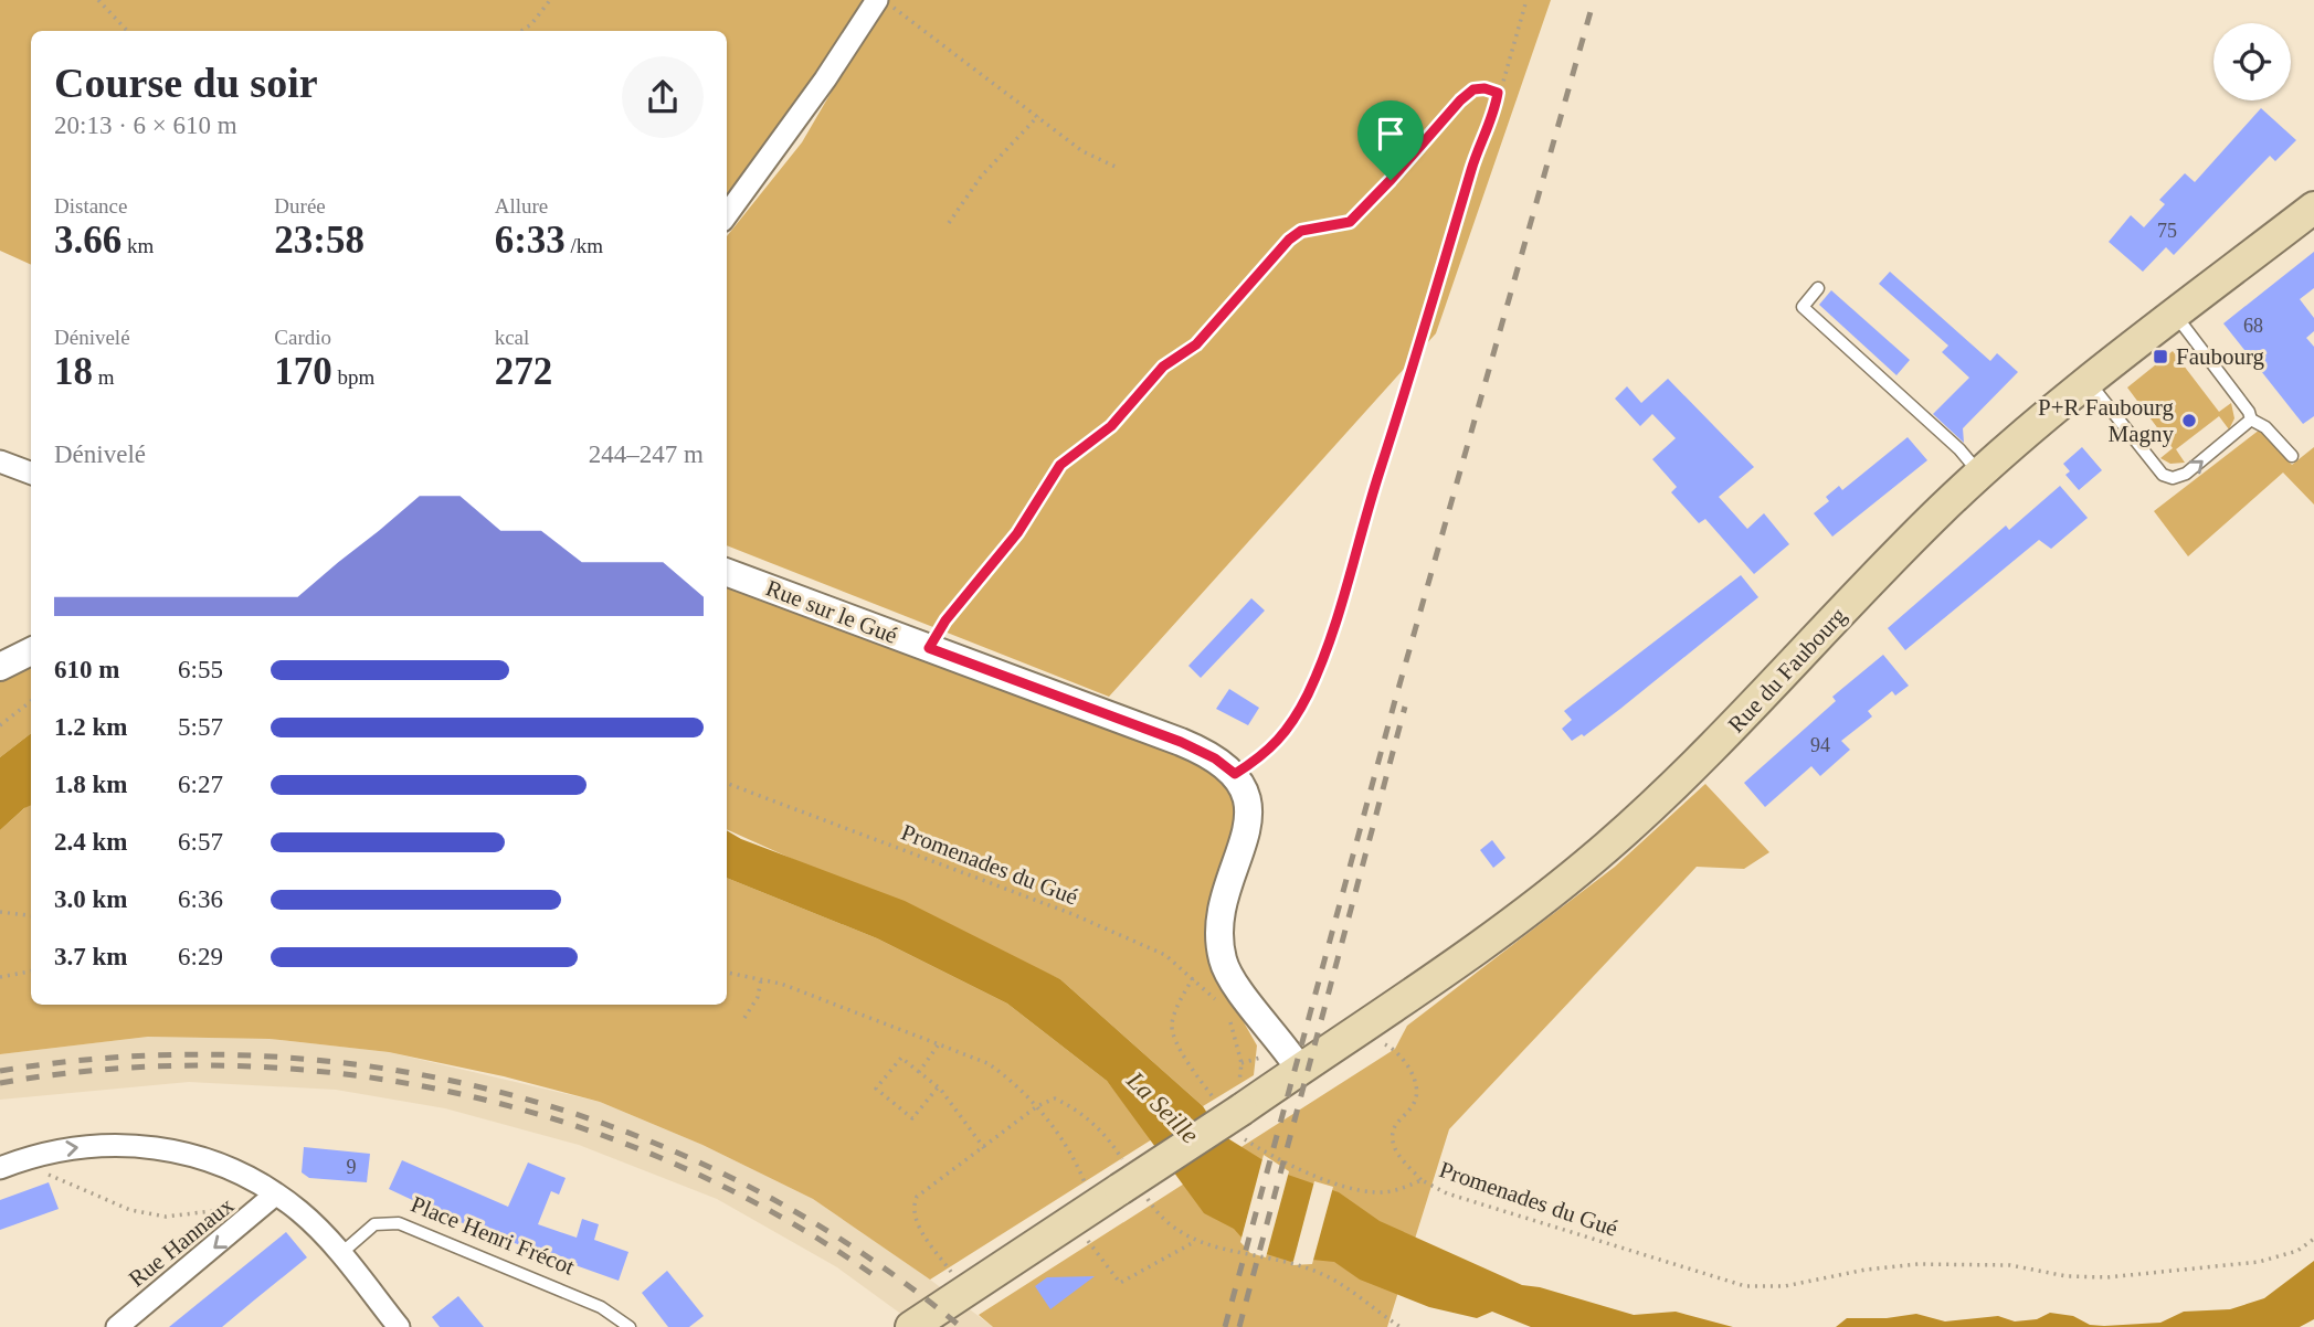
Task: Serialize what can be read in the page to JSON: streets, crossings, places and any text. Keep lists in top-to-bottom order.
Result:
{
  "streets": {
    "main road": ["Rue du Faubourg"],
    "street": ["Rue sur le Gué", "Rue Hannaux"],
    "lane": ["Place Henri Frécot"],
    "path": ["Promenades du Gué"]
  },
  "crossings": [
    ["Rue du Faubourg", "Promenades du Gué"]
  ],
  "one_way": ["Rue Hannaux"],
  "water": ["La Seille"],
  "places": {
    "transit": ["Faubourg"],
    "other": ["P+R Faubourg Magny"]
  },
  "house_numbers": [
    "75",
    "68",
    "94",
    "9"
  ],
  "page": {
    "heading": ["Course du soir", "20:13 · 6 × 610 m"],
    "stats": [
      ["Distance", "3.66 km"],
      ["Durée", "23:58"],
      ["Allure", "6:33 /km"],
      ["Dénivelé", "18 m"],
      ["Cardio", "170 bpm"],
      ["kcal", "272"]
    ],
    "chart": ["Dénivelé", "244–247 m"],
    "list": [
      {
        "name": "610 m",
        "note": "6:55"
      },
      {
        "name": "1.2 km",
        "note": "5:57"
      },
      {
        "name": "1.8 km",
        "note": "6:27"
      },
      {
        "name": "2.4 km",
        "note": "6:57"
      },
      {
        "name": "3.0 km",
        "note": "6:36"
      },
      {
        "name": "3.7 km",
        "note": "6:29"
      }
    ]
  }
}
